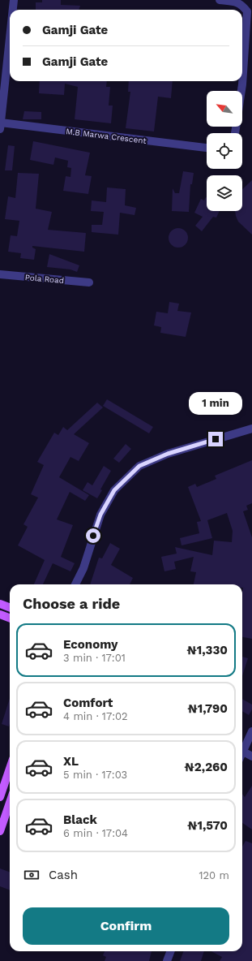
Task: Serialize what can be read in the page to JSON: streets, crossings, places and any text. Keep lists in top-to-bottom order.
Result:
{
  "streets": {
    "street": ["M.B Marwa Crescent", "Pola Road"]
  },
  "north": "top left",
  "page": {
    "banner": ["Gamji Gate", "Gamji Gate"],
    "bubble": "1 min",
    "heading": "Choose a ride",
    "list": [
      {
        "name": "Economy",
        "note": "3 min · 17:01",
        "value": "₦1,330"
      },
      {
        "name": "Comfort",
        "note": "4 min · 17:02",
        "value": "₦1,790"
      },
      {
        "name": "XL",
        "note": "5 min · 17:03",
        "value": "₦2,260"
      },
      {
        "name": "Black",
        "note": "6 min · 17:04",
        "value": "₦1,570"
      }
    ],
    "pay": ["Cash", "120 m"],
    "buttons": "Confirm"
  }
}
